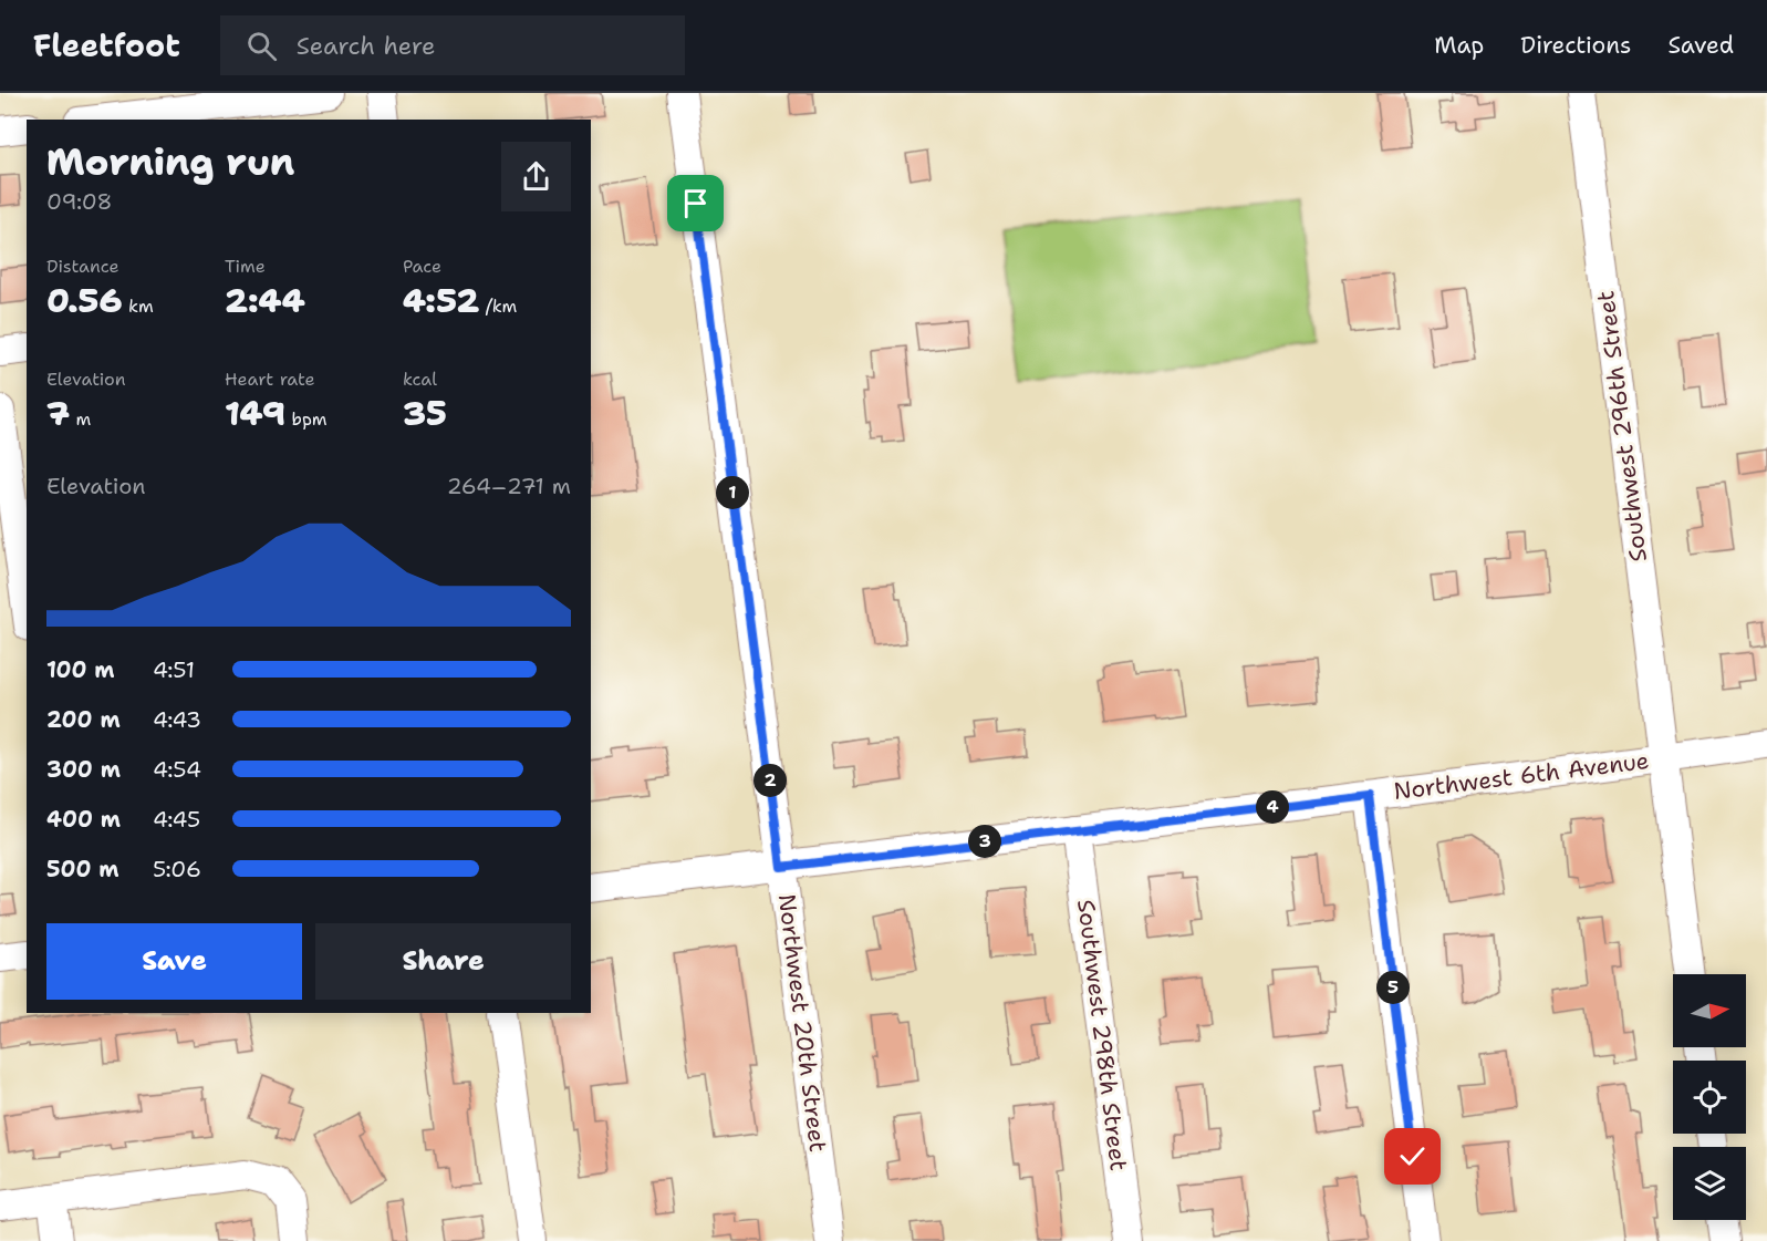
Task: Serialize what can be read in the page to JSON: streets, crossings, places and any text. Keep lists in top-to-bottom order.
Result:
{
  "streets": {
    "street": [
      "Southwest 296th Street",
      "Northwest 6th Avenue",
      "Northwest 20th Street",
      "Southwest 298th Street"
    ]
  },
  "crossings": [
    ["Southwest 296th Street", "Northwest 6th Avenue"],
    ["Northwest 6th Avenue", "Northwest 20th Street"],
    ["Northwest 6th Avenue", "Southwest 298th Street"]
  ],
  "north": "right",
  "page": {
    "header": "Fleetfoot",
    "search": "Search here",
    "nav": ["Map", "Directions", "Saved"],
    "heading": ["Morning run", "09:08"],
    "stats": [
      ["Distance", "0.56 km"],
      ["Time", "2:44"],
      ["Pace", "4:52 /km"],
      ["Elevation", "7 m"],
      ["Heart rate", "149 bpm"],
      ["kcal", "35"]
    ],
    "chart": ["Elevation", "264–271 m"],
    "pins": [
      "1",
      "2",
      "4",
      "3",
      "5"
    ],
    "list": [
      {
        "name": "100 m",
        "note": "4:51"
      },
      {
        "name": "200 m",
        "note": "4:43"
      },
      {
        "name": "300 m",
        "note": "4:54"
      },
      {
        "name": "400 m",
        "note": "4:45"
      },
      {
        "name": "500 m",
        "note": "5:06"
      }
    ],
    "buttons": ["Save", "Share"]
  }
}
